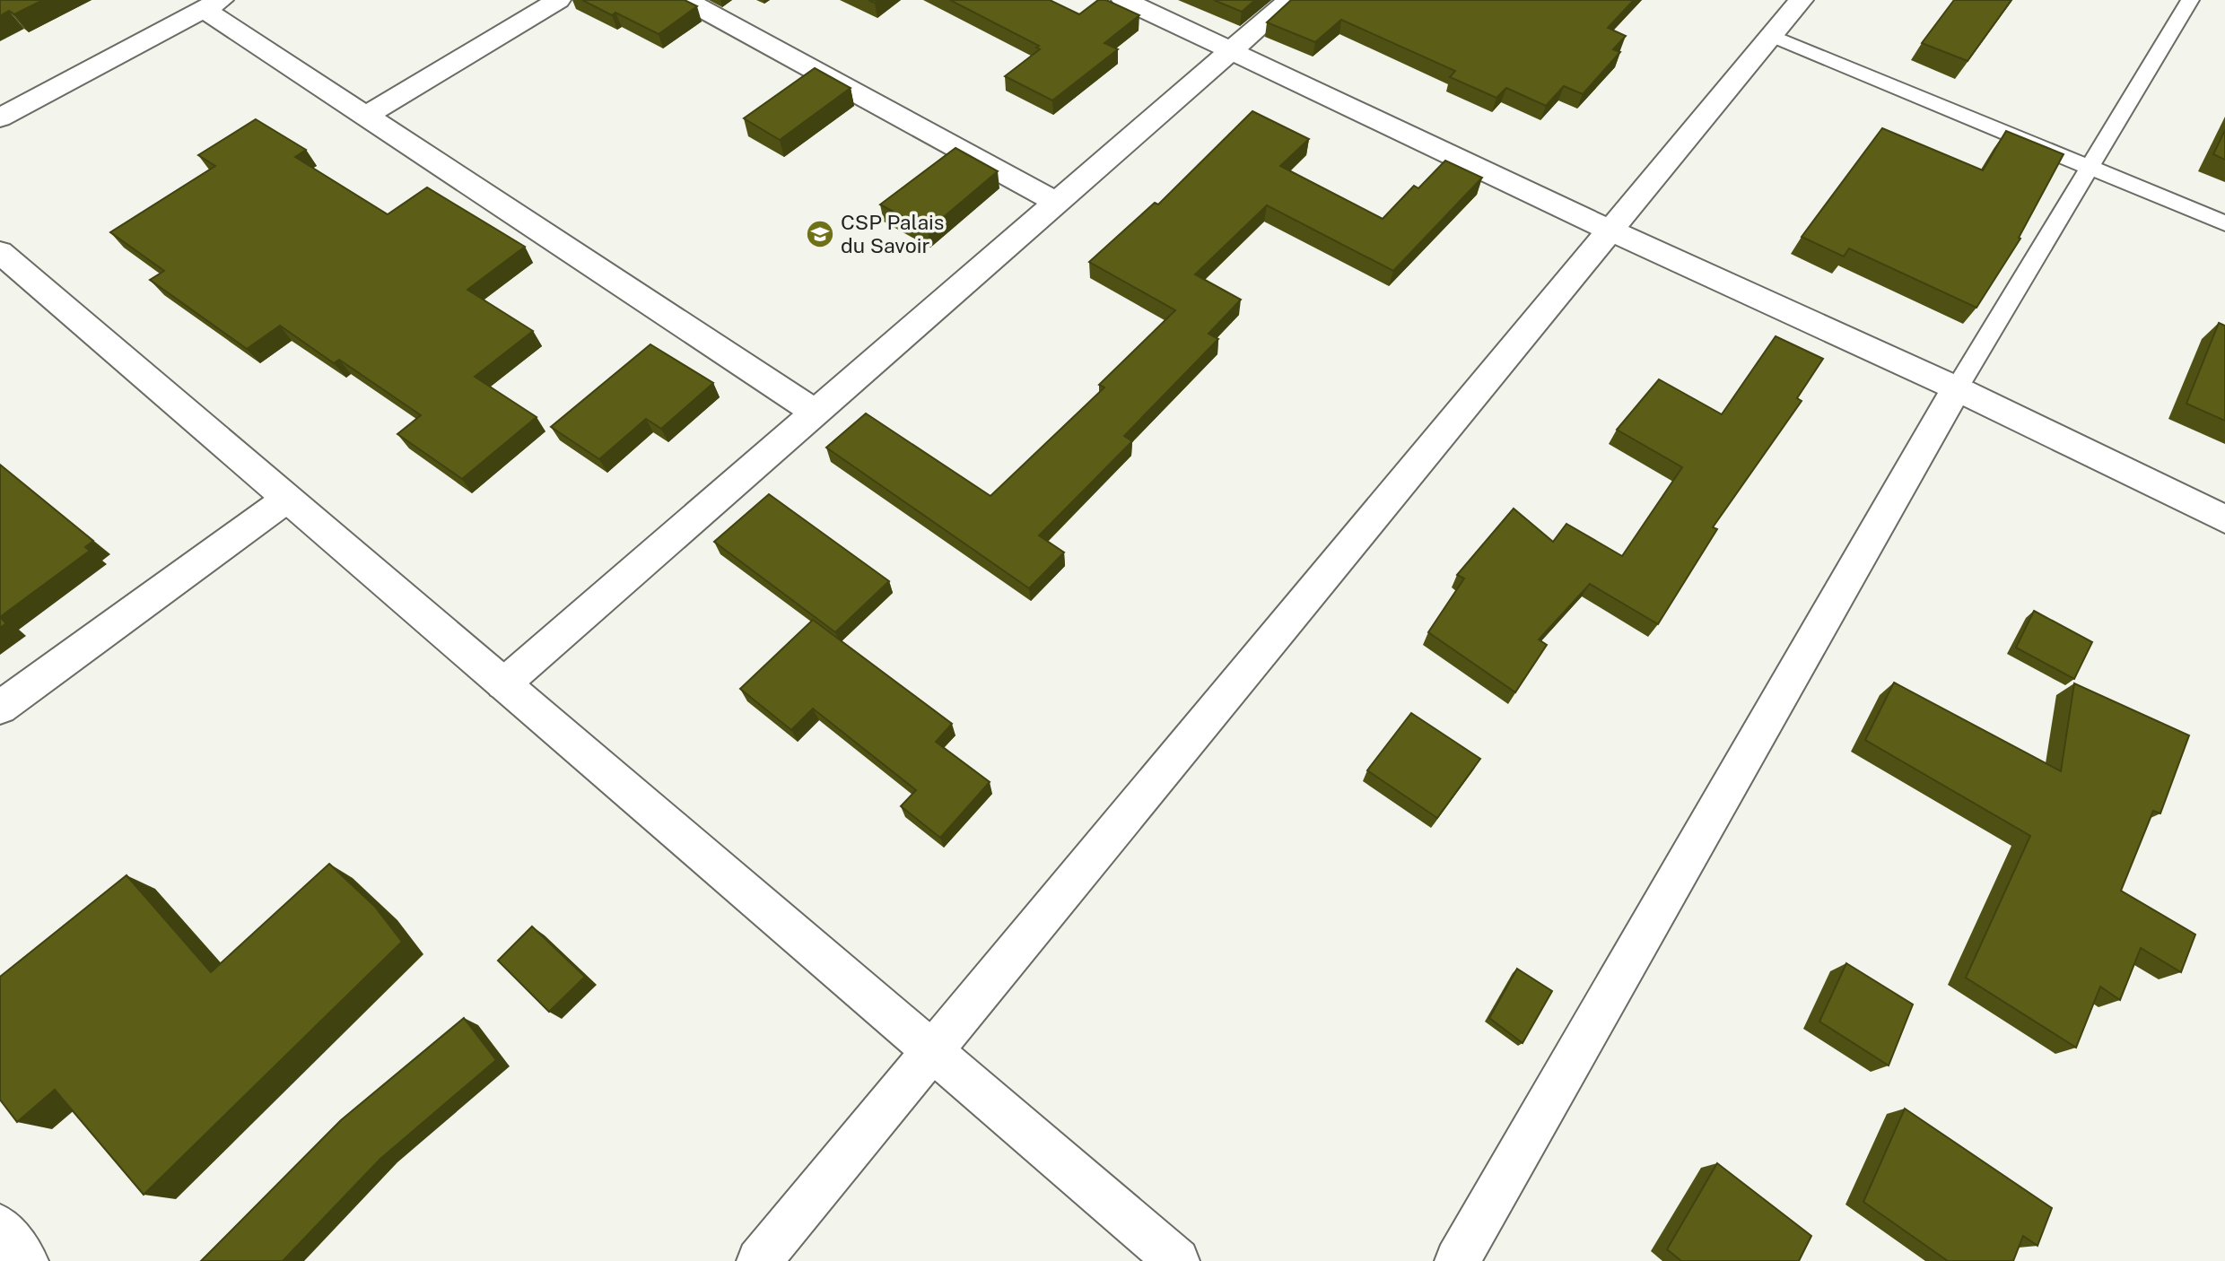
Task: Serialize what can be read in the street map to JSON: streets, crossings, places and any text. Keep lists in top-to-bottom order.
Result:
{
  "places": {
    "school or university": ["CSP Palais du Savoir"]
  }
}
